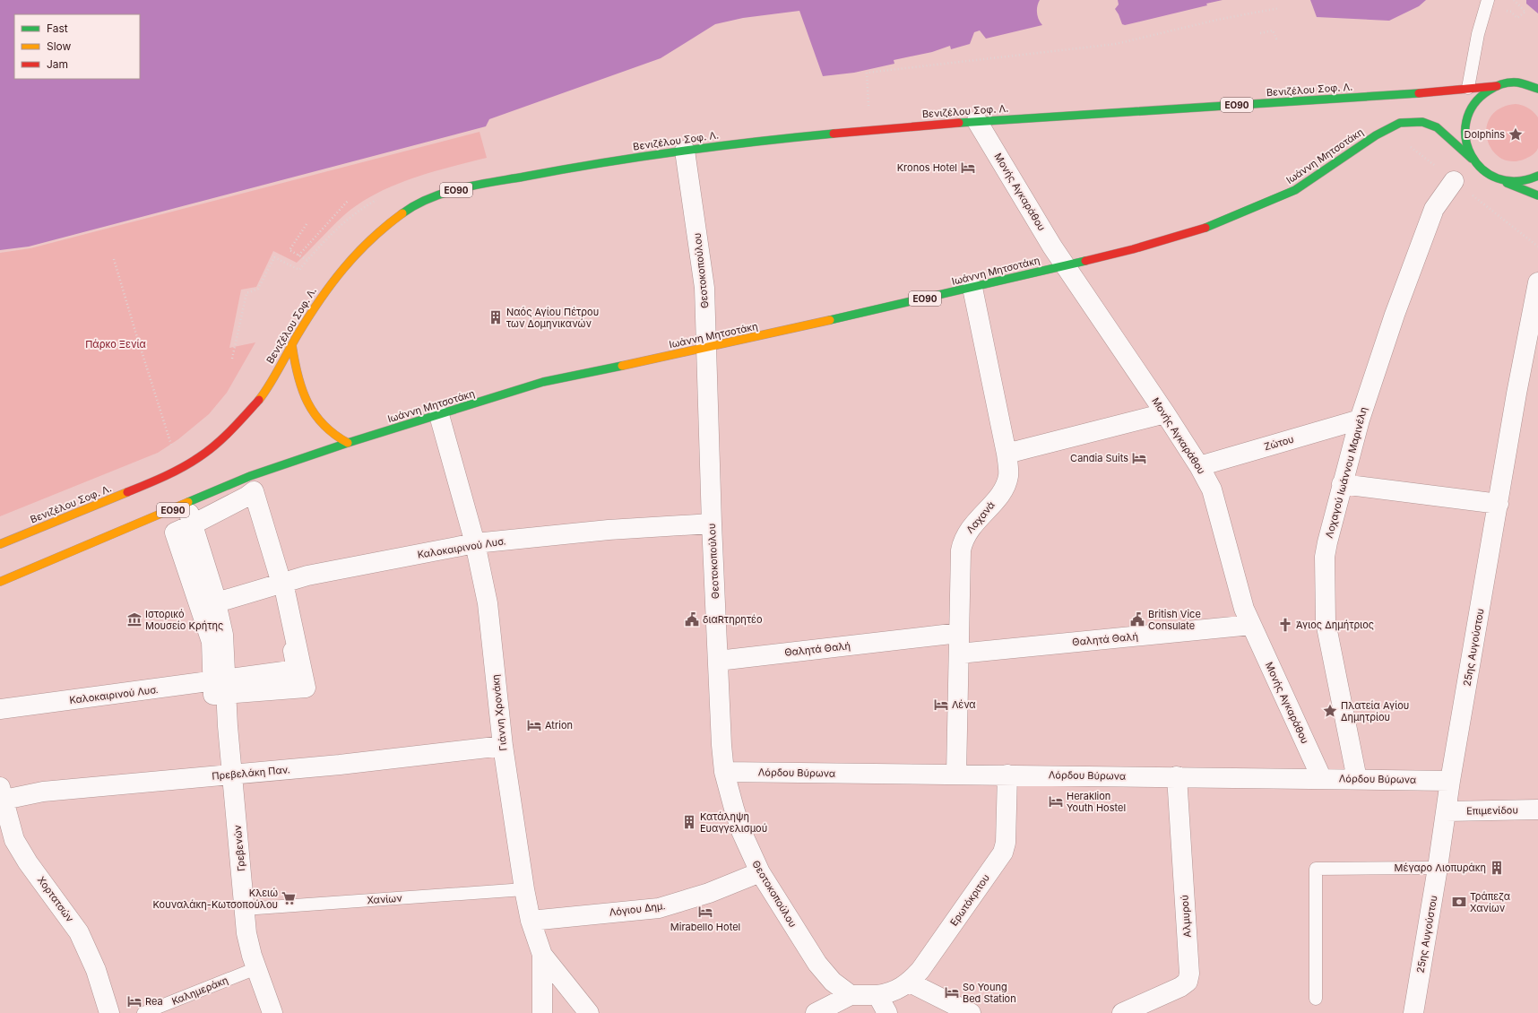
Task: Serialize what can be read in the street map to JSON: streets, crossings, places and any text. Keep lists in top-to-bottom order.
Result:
{
  "streets": {
    "main road": ["Βενιζέλου Σοφ. Λ.", "ΕΟ90", "Ιωάννη Μητσοτάκη"],
    "street": [
      "Μονής Αγκαράθου",
      "Θεοτοκοπούλου",
      "Ζώτου",
      "Λοχαγού Ιωάννου Μαρινέλη",
      "Λαχανά",
      "Καλοκαιρινού Λυσ.",
      "Θαλητά Θαλή",
      "25ης Αυγούστου",
      "Γιάννη Χρονάκη",
      "Πρεβελάκη Παν.",
      "Λόρδου Βύρωνα",
      "Επιμενίδου",
      "Γρεβενών",
      "Χορτατσών",
      "Ερωτόκριτου",
      "Λόγιου Δημ.",
      "Αλμυρού"
    ],
    "lane": ["Χανίων", "Καλημεράκη"]
  },
  "crossings": [
    ["Βενιζέλου Σοφ. Λ.", "ΕΟ90"],
    ["Βενιζέλου Σοφ. Λ.", "Μονής Αγκαράθου"],
    ["Βενιζέλου Σοφ. Λ.", "Θεοτοκοπούλου"],
    ["ΕΟ90", "Ιωάννη Μητσοτάκη"],
    ["Ιωάννη Μητσοτάκη", "Μονής Αγκαράθου"],
    ["Ιωάννη Μητσοτάκη", "Θεοτοκοπούλου"],
    ["Ιωάννη Μητσοτάκη", "Λαχανά"],
    ["Ιωάννη Μητσοτάκη", "Γιάννη Χρονάκη"],
    ["Μονής Αγκαράθου", "Ζώτου"],
    ["Μονής Αγκαράθου", "Θαλητά Θαλή"],
    ["Μονής Αγκαράθου", "Λόρδου Βύρωνα"],
    ["Θεοτοκοπούλου", "Καλοκαιρινού Λυσ."],
    ["Θεοτοκοπούλου", "Θαλητά Θαλή"],
    ["Θεοτοκοπούλου", "Λόρδου Βύρωνα"],
    ["Θεοτοκοπούλου", "Λόγιου Δημ."],
    ["Ζώτου", "Λοχαγού Ιωάννου Μαρινέλη"],
    ["Λοχαγού Ιωάννου Μαρινέλη", "Λόρδου Βύρωνα"],
    ["Λαχανά", "Θαλητά Θαλή"],
    ["Λαχανά", "Λόρδου Βύρωνα"],
    ["Καλοκαιρινού Λυσ.", "Γιάννη Χρονάκη"],
    ["Καλοκαιρινού Λυσ.", "Γρεβενών"],
    ["25ης Αυγούστου", "Λόρδου Βύρωνα"],
    ["25ης Αυγούστου", "Επιμενίδου"],
    ["Γιάννη Χρονάκη", "Πρεβελάκη Παν."],
    ["Γιάννη Χρονάκη", "Χανίων"],
    ["Γιάννη Χρονάκη", "Λόγιου Δημ."],
    ["Πρεβελάκη Παν.", "Γρεβενών"],
    ["Πρεβελάκη Παν.", "Χορτατσών"],
    ["Λόρδου Βύρωνα", "Ερωτόκριτου"],
    ["Λόρδου Βύρωνα", "Αλμυρού"],
    ["Γρεβενών", "Χανίων"],
    ["Γρεβενών", "Καλημεράκη"]
  ],
  "parks": ["Πάρκο Ξενία"],
  "places": {
    "place": ["Dolphins", "Πλατεία Αγίου Δημητρίου"],
    "hotel": [
      "Kronos Hotel",
      "Candia Suits",
      "Λένα",
      "Atrion",
      "Heraklion Youth Hostel",
      "Mirabello Hotel",
      "So Young Bed Station",
      "Rea"
    ],
    "building": ["Ναός Αγίου Πέτρου των Δομηνικανών", "Κατάληψη Ευαγγελισμού", "Μέγαρο Λιοπυράκη"],
    "museum": ["Ιστορικό Μουσείο Κρήτης"],
    "public building": ["διαRτηρητέο", "British Vice Consulate"],
    "church": ["Άγιος Δημήτριος"],
    "supermarket": ["Κλειώ Κουναλάκη-Κωτσοπούλου"],
    "bank": ["Τράπεζα Χανίων"]
  },
  "legend": ["Fast", "Slow", "Jam"]
}
